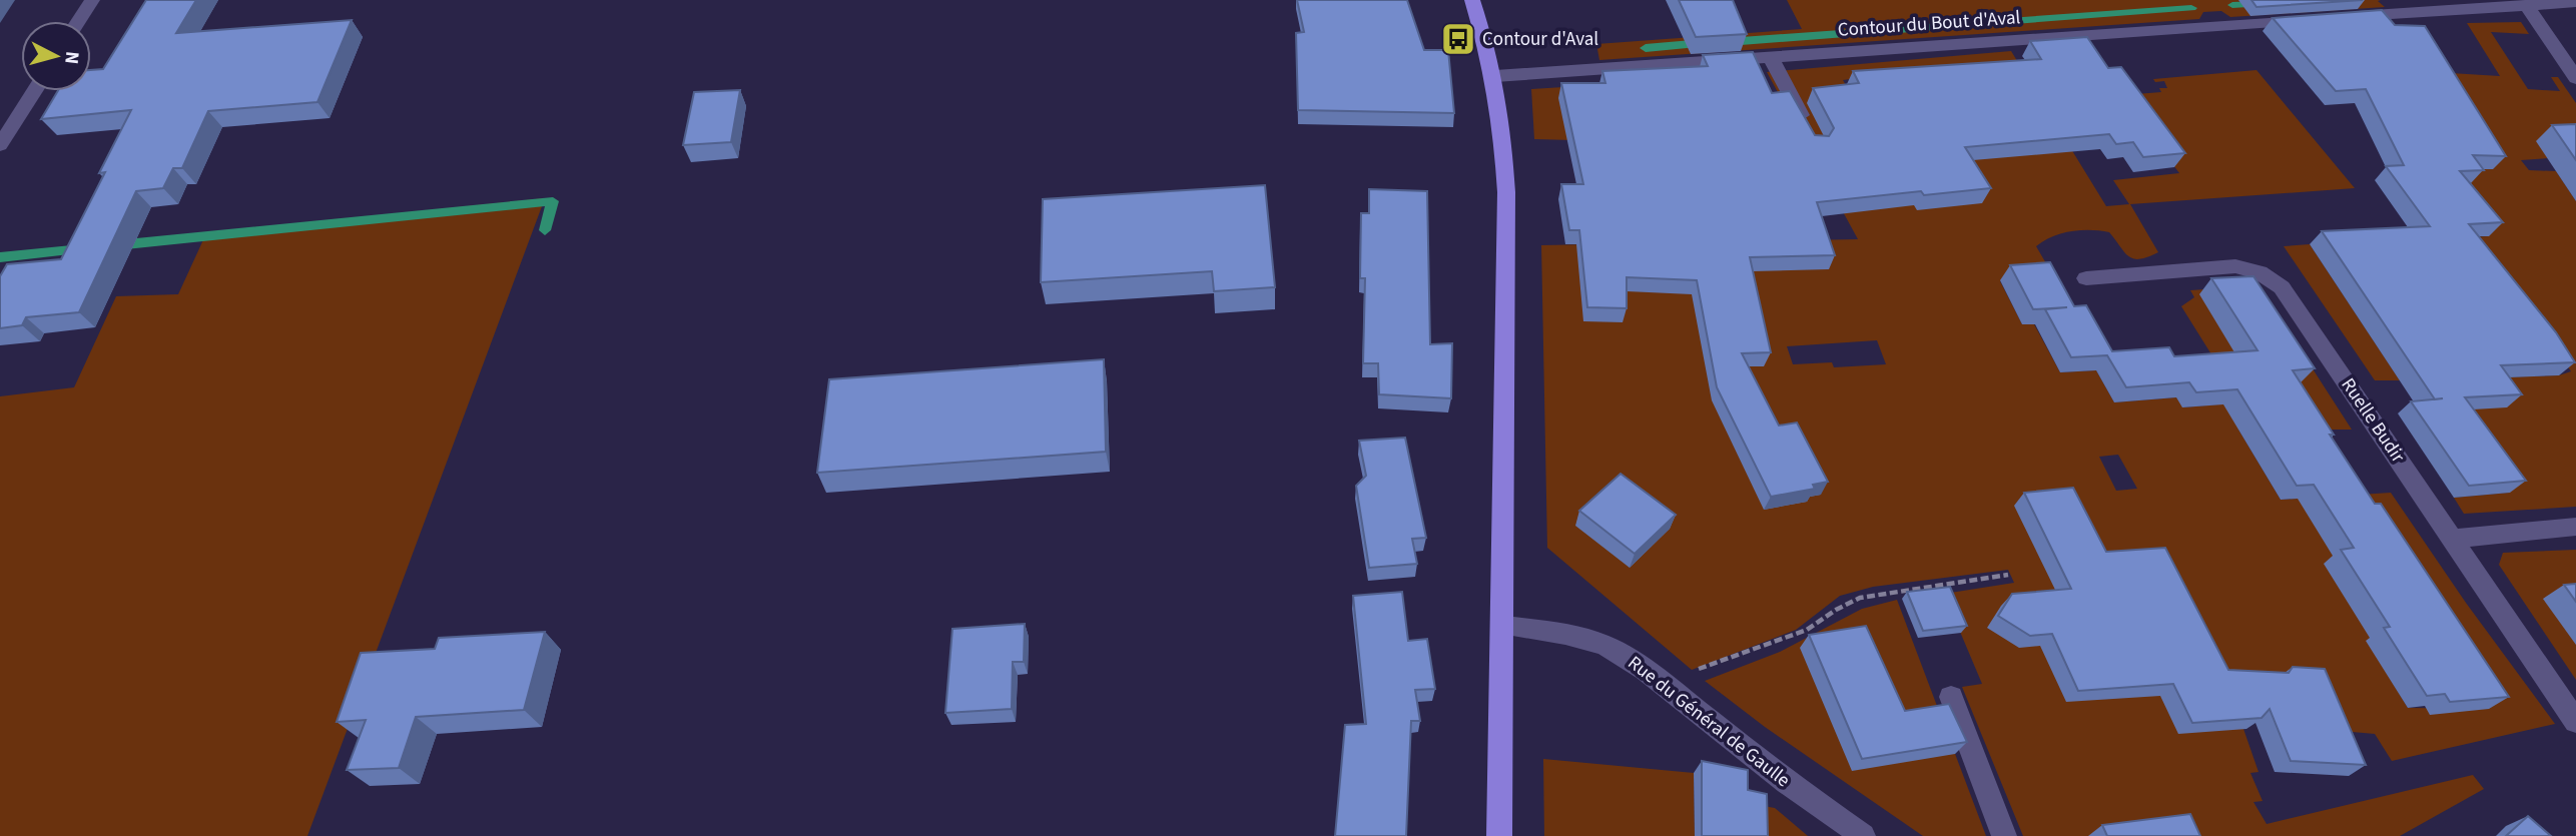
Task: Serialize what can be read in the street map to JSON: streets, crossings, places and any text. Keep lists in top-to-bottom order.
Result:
{
  "streets": {
    "street": ["Contour du Bout d'Aval", "Ruelle Budir", "Rue du Général de Gaulle"]
  },
  "places": {
    "bus stop": ["Contour d'Aval"]
  },
  "north": "right"
}
